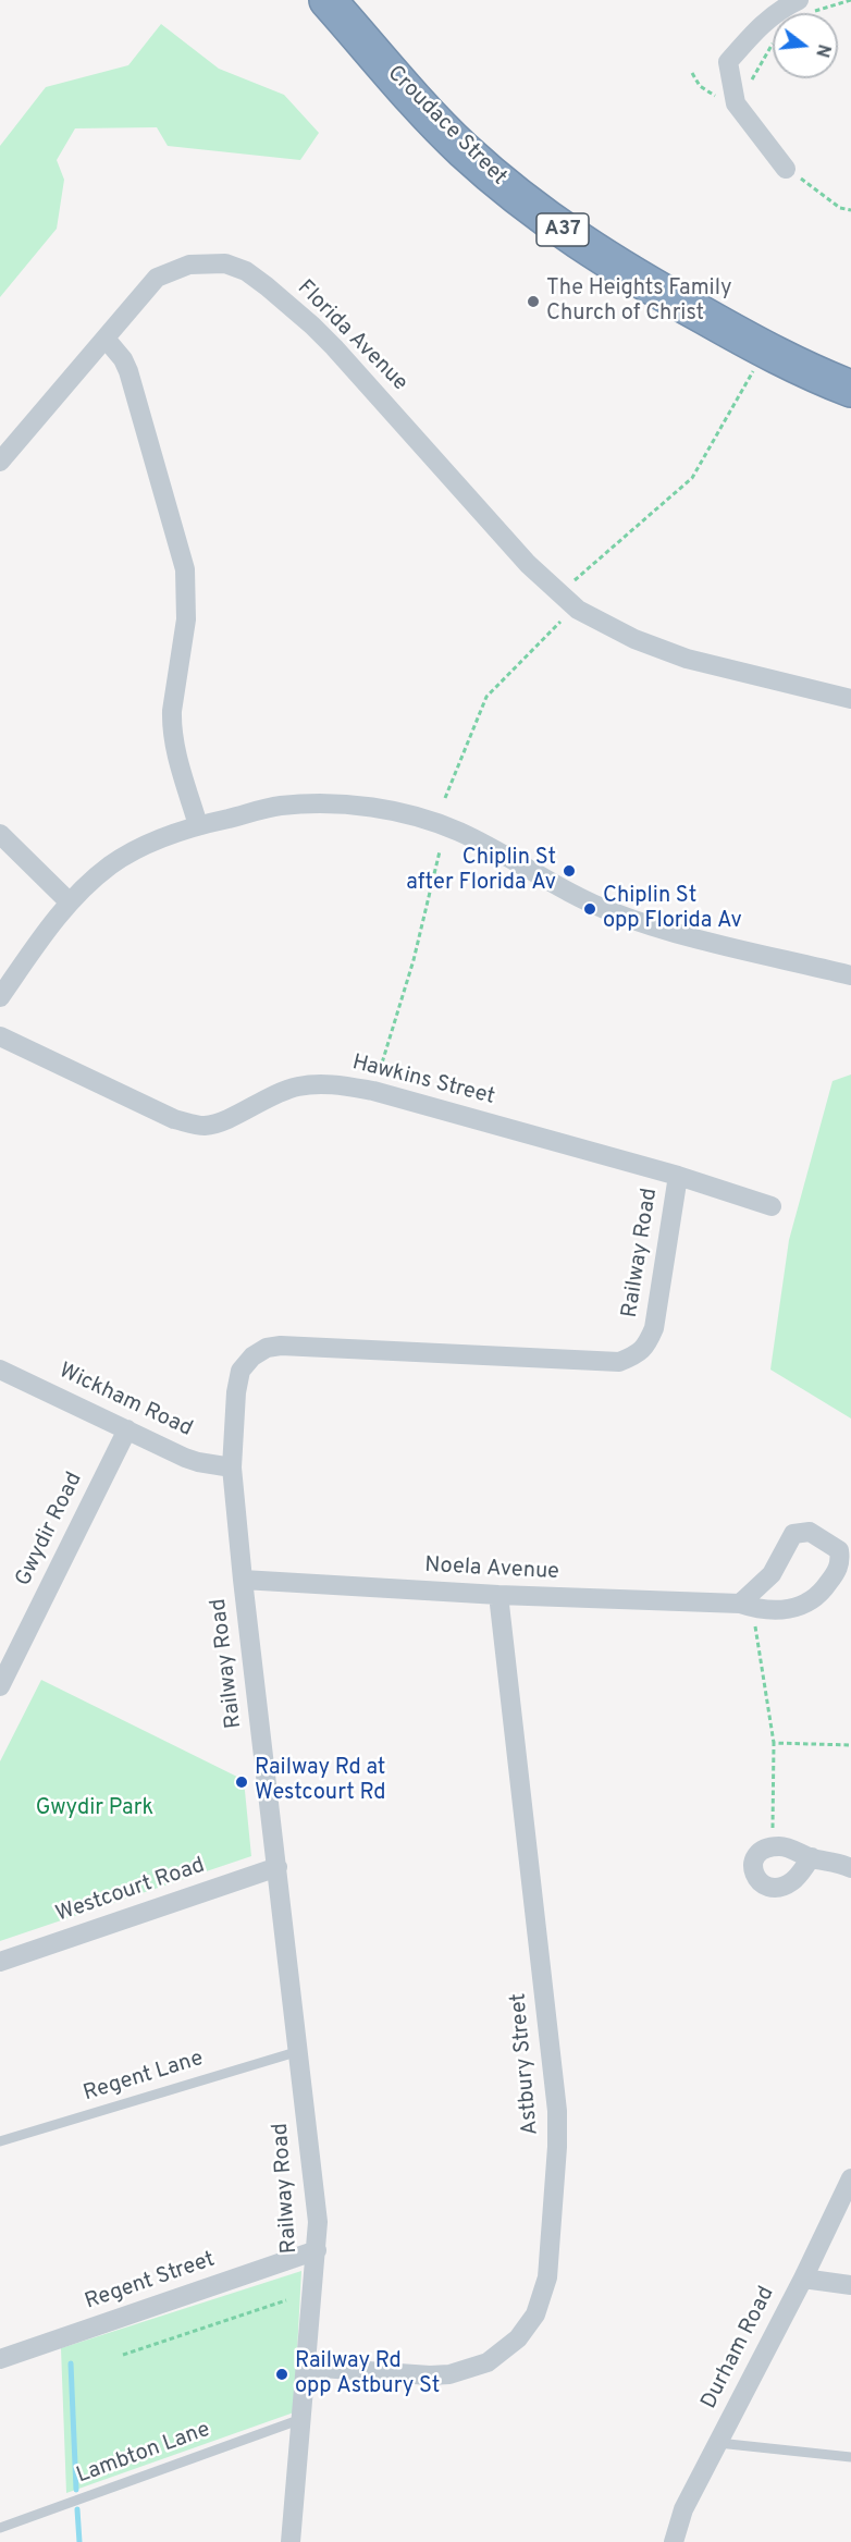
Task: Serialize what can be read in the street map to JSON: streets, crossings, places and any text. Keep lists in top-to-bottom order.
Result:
{
  "streets": {
    "highway": ["Croudace Street", "A37"],
    "street": [
      "Florida Avenue",
      "Hawkins Street",
      "Railway Road",
      "Wickham Road",
      "Gwydir Road",
      "Noela Avenue",
      "Westcourt Road",
      "Astbury Street",
      "Regent Street",
      "Durham Road"
    ],
    "lane": ["Regent Lane", "Lambton Lane"]
  },
  "crossings": [
    ["Hawkins Street", "Railway Road"],
    ["Railway Road", "Wickham Road"],
    ["Railway Road", "Noela Avenue"],
    ["Railway Road", "Westcourt Road"],
    ["Railway Road", "Astbury Street"],
    ["Railway Road", "Regent Lane"],
    ["Railway Road", "Regent Street"],
    ["Railway Road", "Lambton Lane"],
    ["Wickham Road", "Gwydir Road"],
    ["Noela Avenue", "Astbury Street"]
  ],
  "parks": ["Gwydir Park"],
  "places": [
    "The Heights Family Church of Christ",
    "Chiplin St after Florida Av",
    "Chiplin St opp Florida Av",
    "Railway Rd at Westcourt Rd",
    "Railway Rd opp Astbury St"
  ],
  "north": "right"
}
